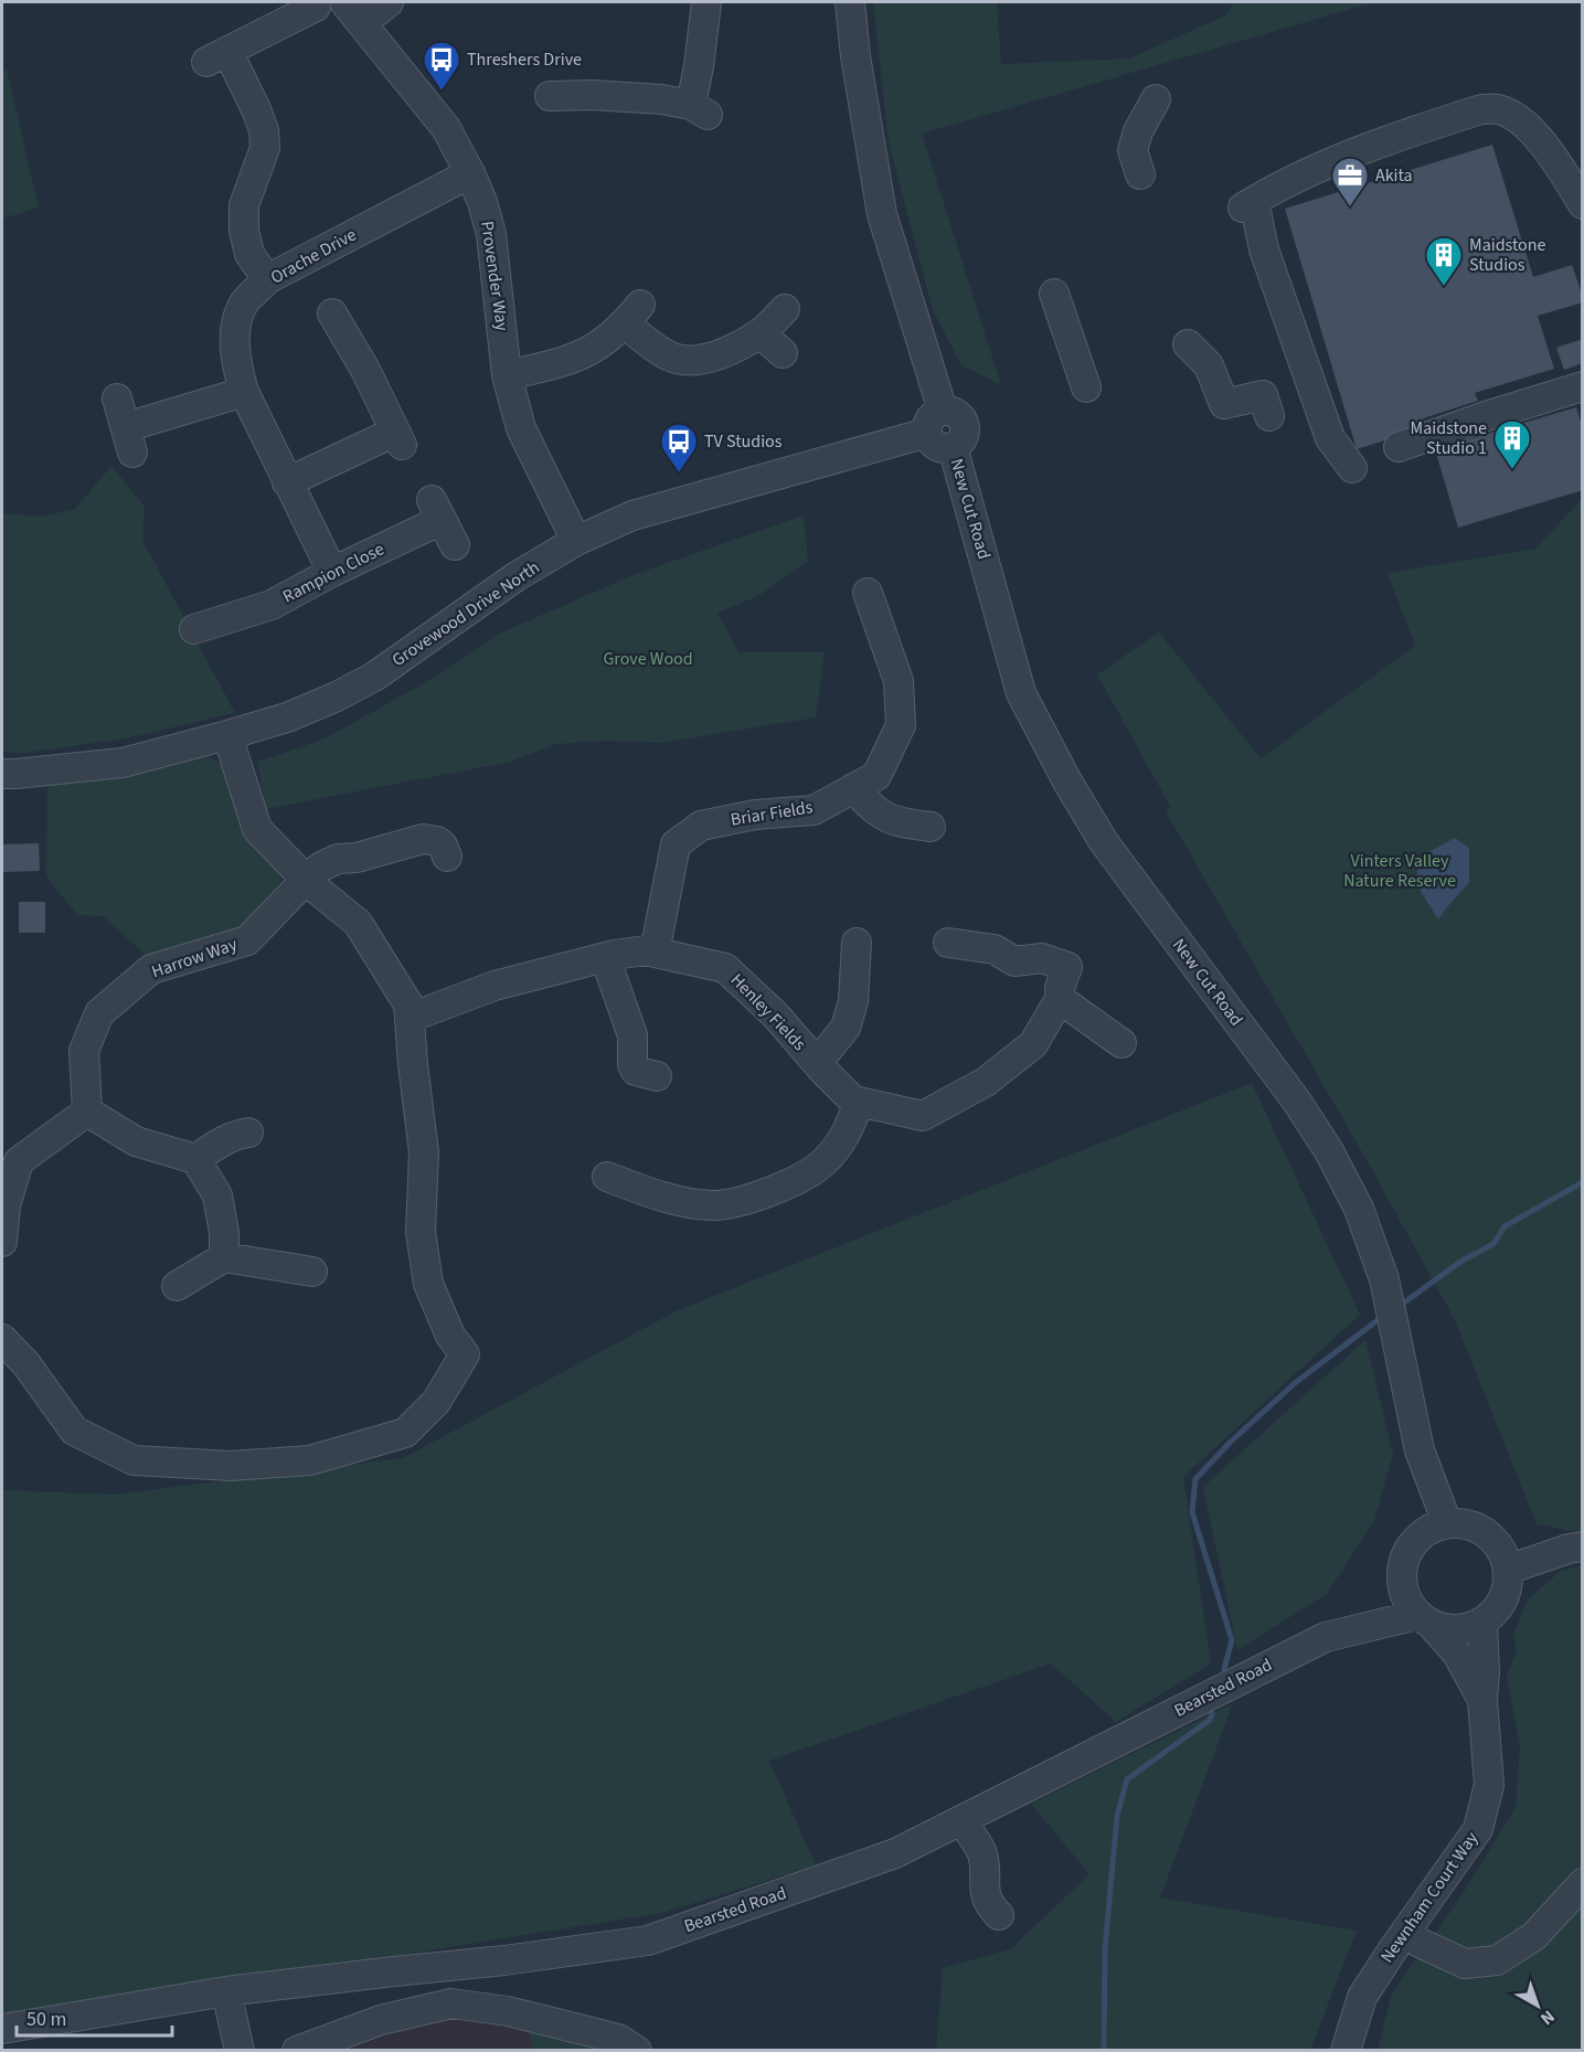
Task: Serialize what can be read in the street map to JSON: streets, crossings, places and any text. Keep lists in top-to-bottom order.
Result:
{
  "streets": {
    "street": [
      "Orache Drive",
      "Provender Way",
      "New Cut Road",
      "Rampion Close",
      "Grovewood Drive North",
      "Briar Fields",
      "Harrow Way",
      "Henley Fields",
      "Bearsted Road",
      "Newnham Court Way"
    ]
  },
  "crossings": [
    ["Orache Drive", "Provender Way"],
    ["Orache Drive", "Rampion Close"],
    ["Provender Way", "Grovewood Drive North"],
    ["New Cut Road", "Grovewood Drive North"],
    ["New Cut Road", "Bearsted Road"],
    ["New Cut Road", "Newnham Court Way"],
    ["Briar Fields", "Henley Fields"],
    ["Bearsted Road", "Newnham Court Way"]
  ],
  "parks": ["Grove Wood", "Vinters Valley Nature Reserve"],
  "places": {
    "bus stop": ["Threshers Drive", "TV Studios"],
    "office": ["Akita"],
    "building": ["Maidstone Studios", "Maidstone Studio 1"]
  },
  "scale_bar": "50 m",
  "north": "bottom right"
}
